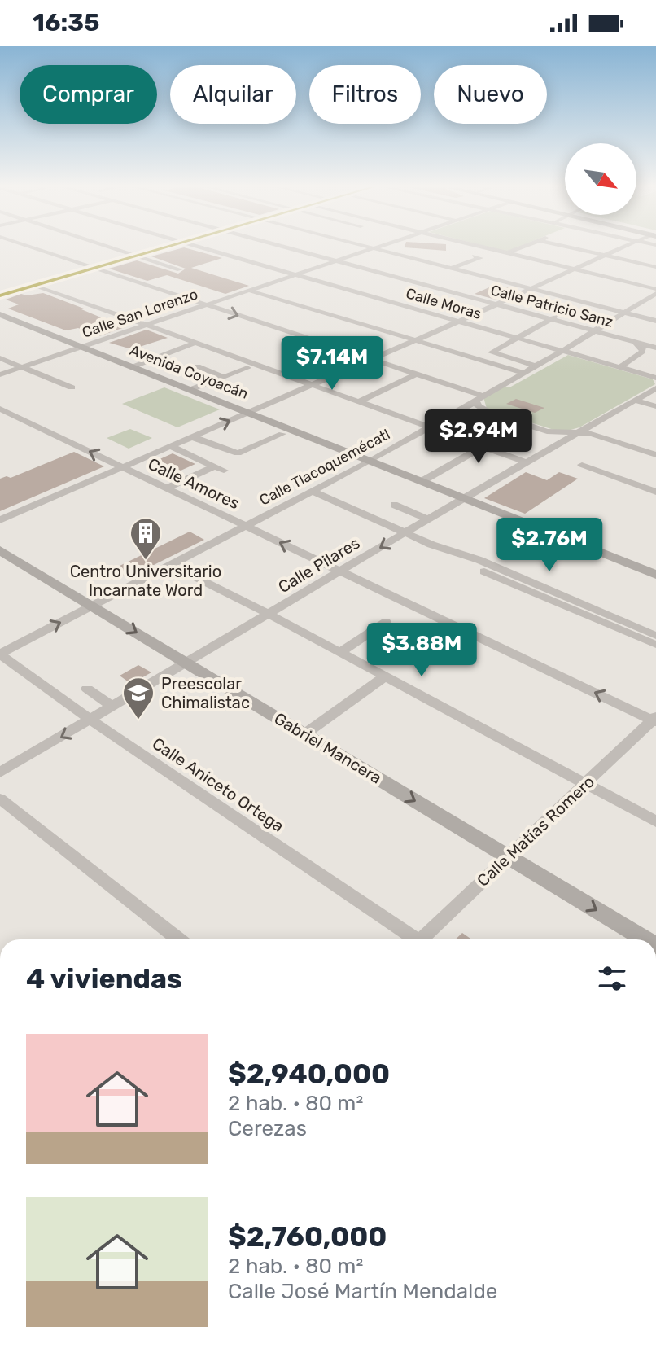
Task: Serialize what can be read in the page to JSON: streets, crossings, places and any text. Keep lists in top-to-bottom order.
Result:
{
  "streets": {
    "main road": ["Avenida Coyoacán", "Gabriel Mancera"],
    "street": [
      "Calle Moras",
      "Calle Patricio Sanz",
      "Calle San Lorenzo",
      "Calle Tlacoquemécatl",
      "Calle Amores",
      "Calle Pilares",
      "Calle Aniceto Ortega",
      "Calle Matías Romero"
    ]
  },
  "crossings": [
    ["Calle Moras", "Calle San Lorenzo"],
    ["Calle Moras", "Calle Tlacoquemécatl"],
    ["Calle Patricio Sanz", "Calle San Lorenzo"],
    ["Calle Patricio Sanz", "Calle Tlacoquemécatl"],
    ["Calle San Lorenzo", "Avenida Coyoacán"],
    ["Avenida Coyoacán", "Calle Tlacoquemécatl"],
    ["Avenida Coyoacán", "Calle Pilares"],
    ["Calle Tlacoquemécatl", "Calle Amores"],
    ["Calle Tlacoquemécatl", "Gabriel Mancera"],
    ["Calle Tlacoquemécatl", "Calle Aniceto Ortega"],
    ["Calle Amores", "Calle Pilares"],
    ["Calle Amores", "Calle Matías Romero"],
    ["Calle Pilares", "Gabriel Mancera"],
    ["Calle Pilares", "Calle Aniceto Ortega"],
    ["Gabriel Mancera", "Calle Matías Romero"]
  ],
  "one_way": ["Gabriel Mancera"],
  "places": {
    "building": ["Centro Universitario Incarnate Word"],
    "school or university": ["Preescolar Chimalistac"]
  },
  "north": "bottom right",
  "page": {
    "status": "16:35",
    "chip": [
      "Comprar",
      "Alquilar",
      "Filtros",
      "Nuevo"
    ],
    "price": [
      "$7.14M",
      "$2.94M",
      "$2.76M",
      "$3.88M"
    ],
    "heading": "4 viviendas",
    "list": [
      {
        "name": "$2,940,000",
        "note": "2 hab. · 80 m² · Cerezas"
      },
      {
        "name": "$2,760,000",
        "note": "2 hab. · 80 m² · Calle José Martín Mendalde"
      }
    ]
  }
}
